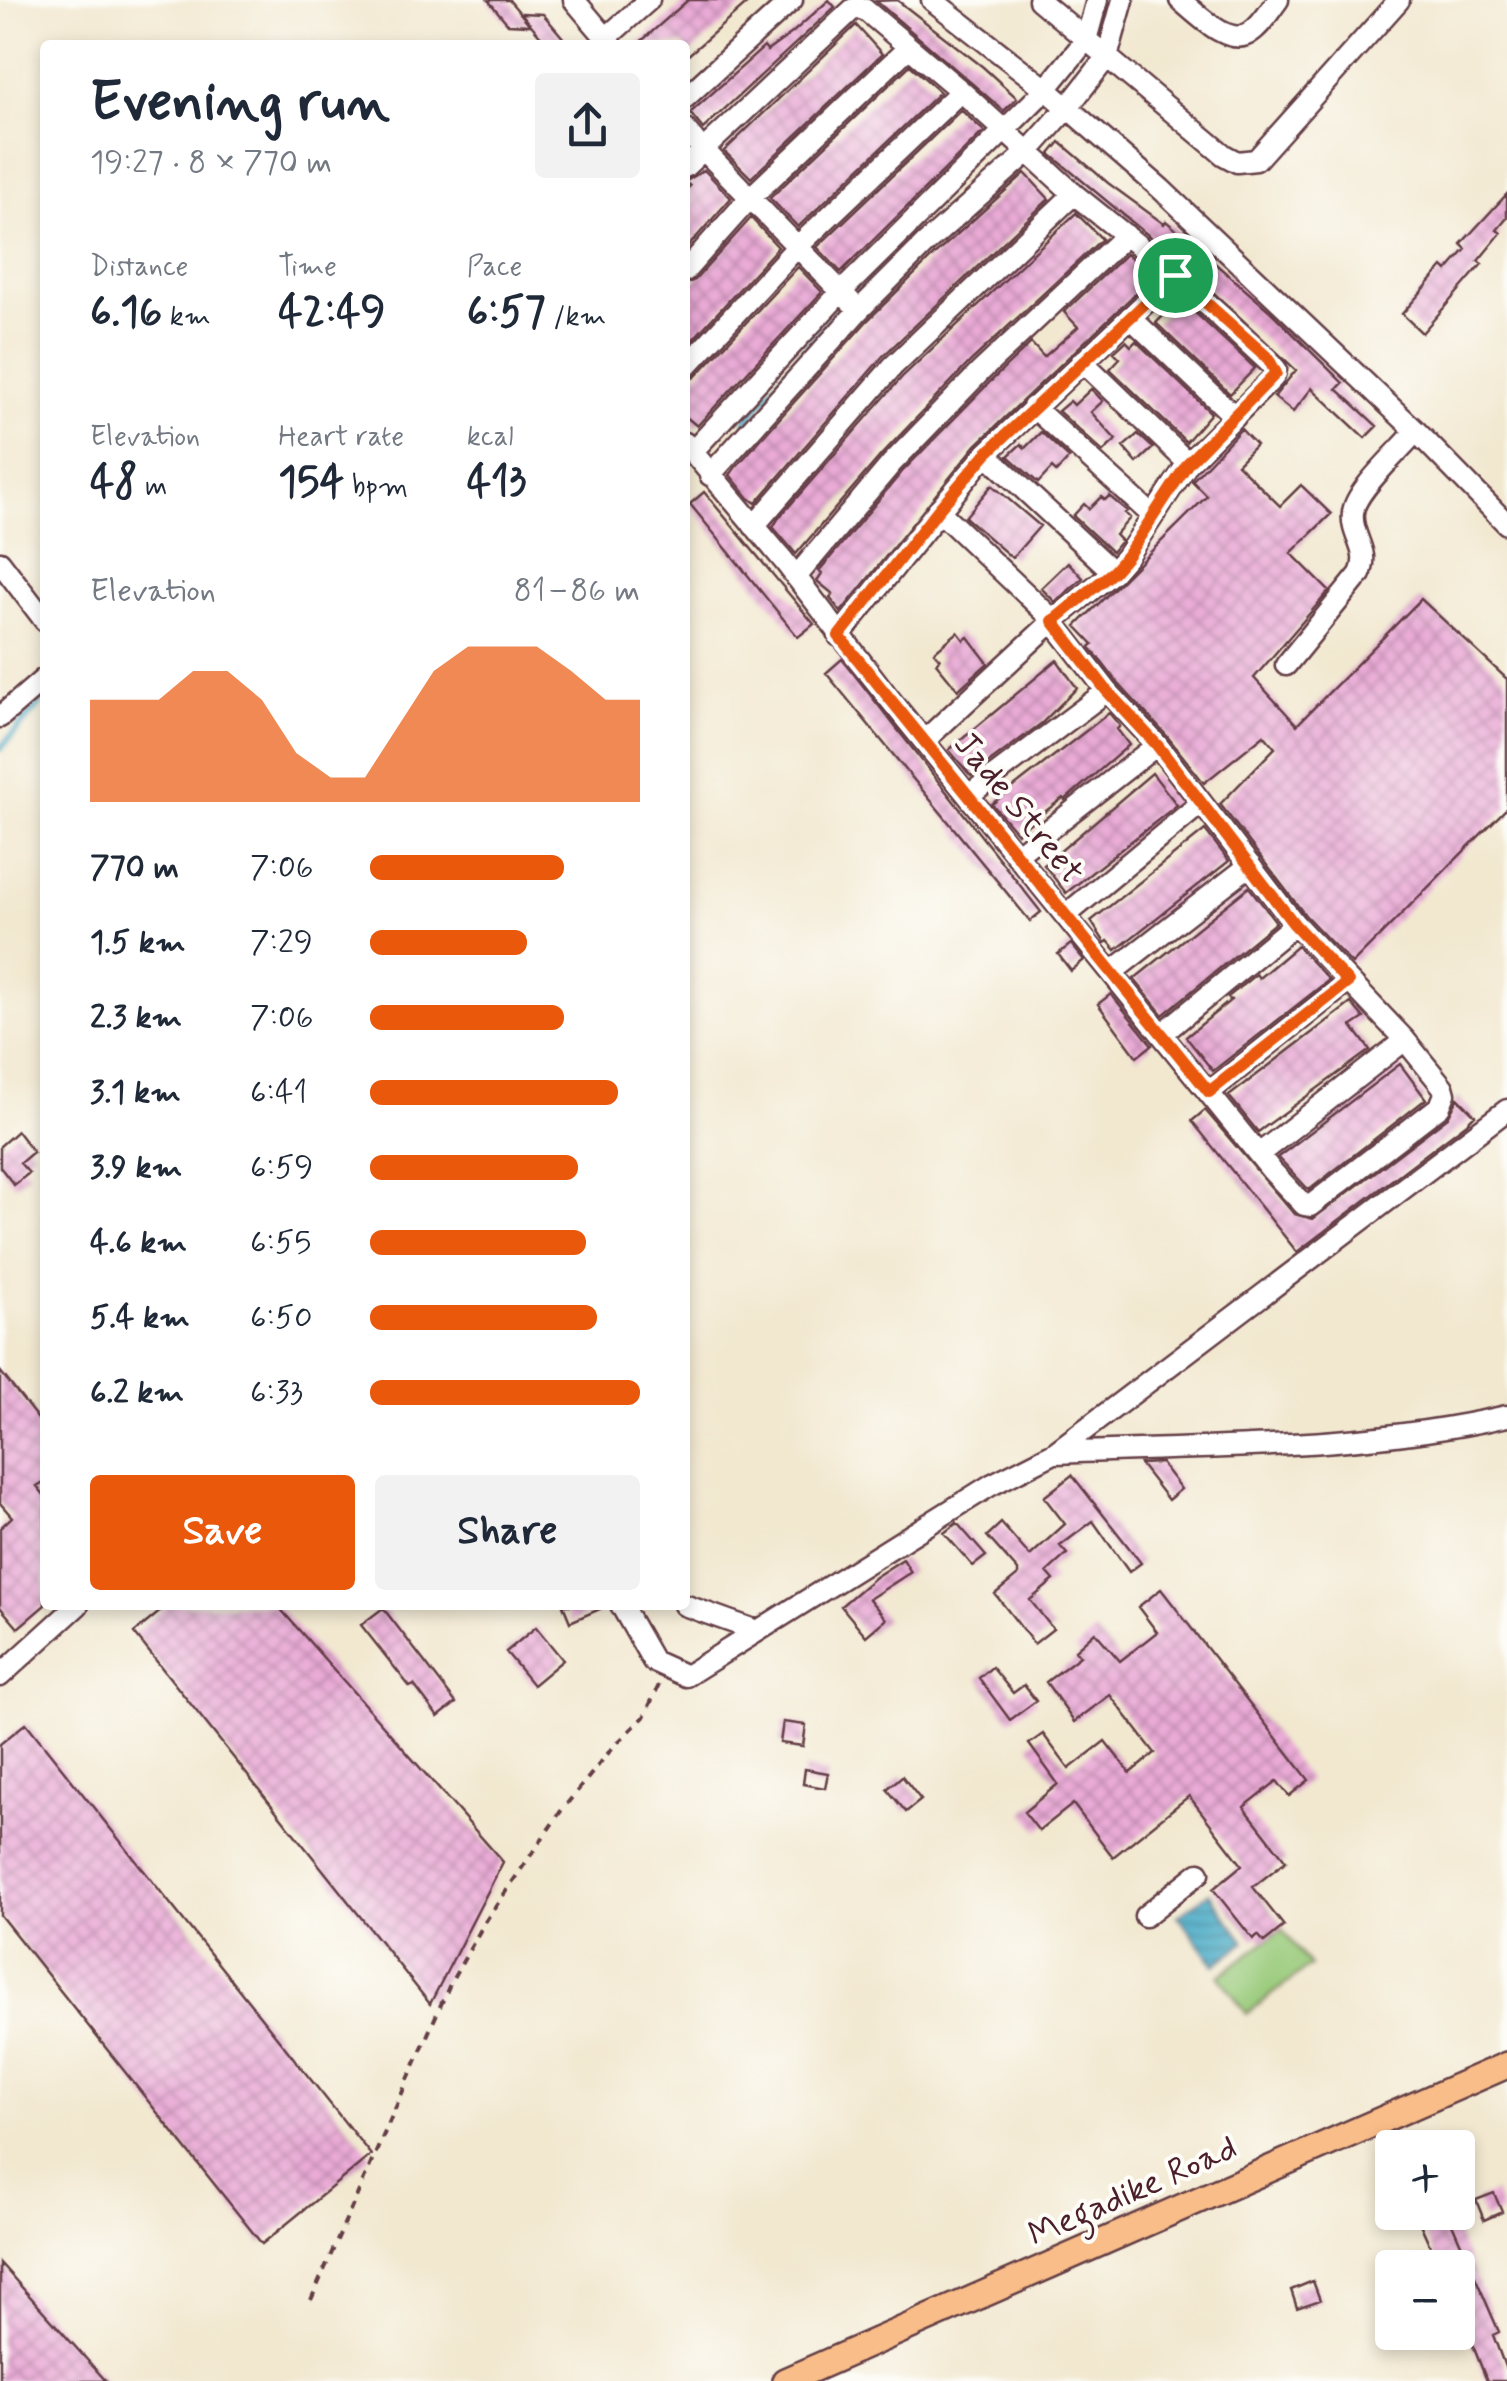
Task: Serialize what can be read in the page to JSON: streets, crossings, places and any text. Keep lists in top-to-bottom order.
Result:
{
  "streets": {
    "main road": ["Megadike Road"],
    "street": ["Jade Street"]
  },
  "page": {
    "heading": ["Evening run", "19:27 · 8 × 770 m"],
    "stats": [
      ["Distance", "6.16 km"],
      ["Time", "42:49"],
      ["Pace", "6:57 /km"],
      ["Elevation", "48 m"],
      ["Heart rate", "154 bpm"],
      ["kcal", "413"]
    ],
    "chart": ["Elevation", "81–86 m"],
    "list": [
      {
        "name": "770 m",
        "note": "7:06"
      },
      {
        "name": "1.5 km",
        "note": "7:29"
      },
      {
        "name": "2.3 km",
        "note": "7:06"
      },
      {
        "name": "3.1 km",
        "note": "6:41"
      },
      {
        "name": "3.9 km",
        "note": "6:59"
      },
      {
        "name": "4.6 km",
        "note": "6:55"
      },
      {
        "name": "5.4 km",
        "note": "6:50"
      },
      {
        "name": "6.2 km",
        "note": "6:33"
      }
    ],
    "buttons": ["Save", "Share"],
    "map_buttons": ["+", "−"]
  }
}
